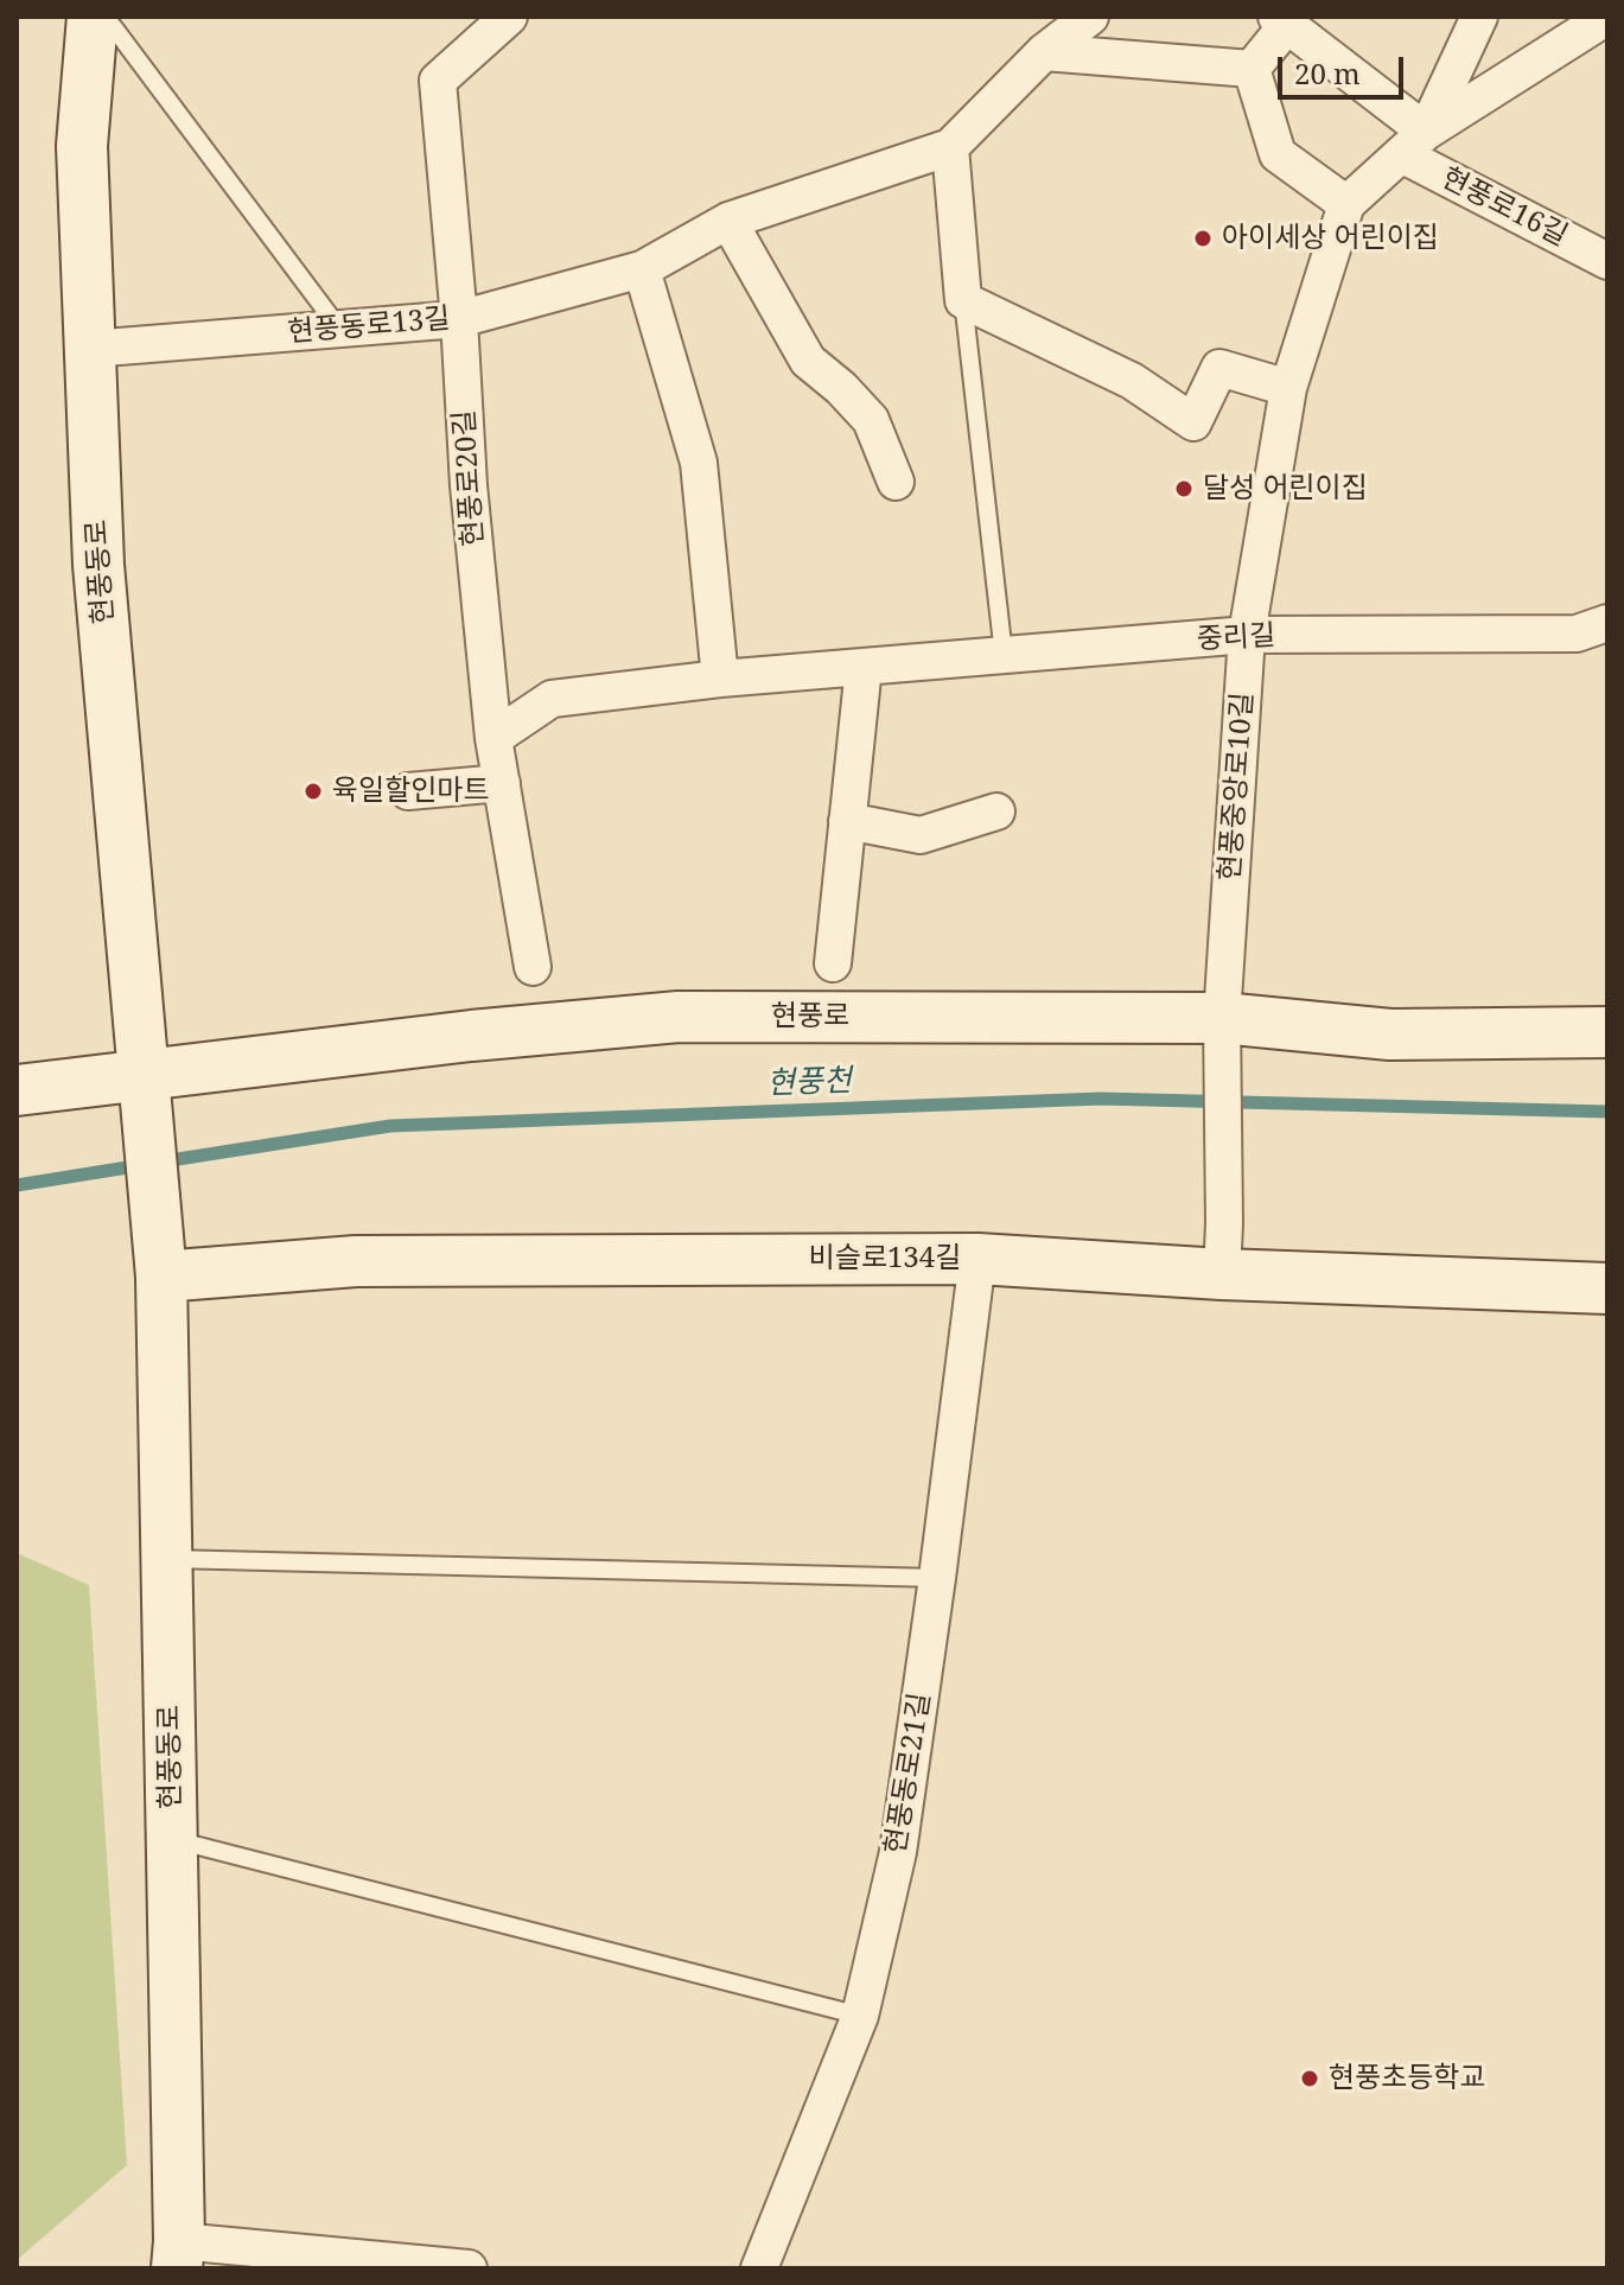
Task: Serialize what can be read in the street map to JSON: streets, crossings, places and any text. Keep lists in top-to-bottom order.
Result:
{
  "streets": {
    "street": [
      "현풍로16길",
      "현풍동로13길",
      "현풍로20길",
      "현풍동로",
      "중리길",
      "현풍중앙로10길",
      "현풍로",
      "비슬로134길",
      "현풍동로21길"
    ]
  },
  "crossings": [
    ["현풍동로13길", "현풍로20길"],
    ["현풍동로13길", "현풍동로"],
    ["현풍로20길", "중리길"],
    ["현풍동로", "현풍로"],
    ["현풍동로", "비슬로134길"],
    ["중리길", "현풍중앙로10길"],
    ["현풍중앙로10길", "현풍로"],
    ["현풍중앙로10길", "비슬로134길"],
    ["비슬로134길", "현풍동로21길"]
  ],
  "water": ["현풍천"],
  "places": [
    "아이세상 어린이집",
    "달성 어린이집",
    "육일할인마트",
    "현풍초등학교"
  ],
  "scale_bar": "20 m"
}
